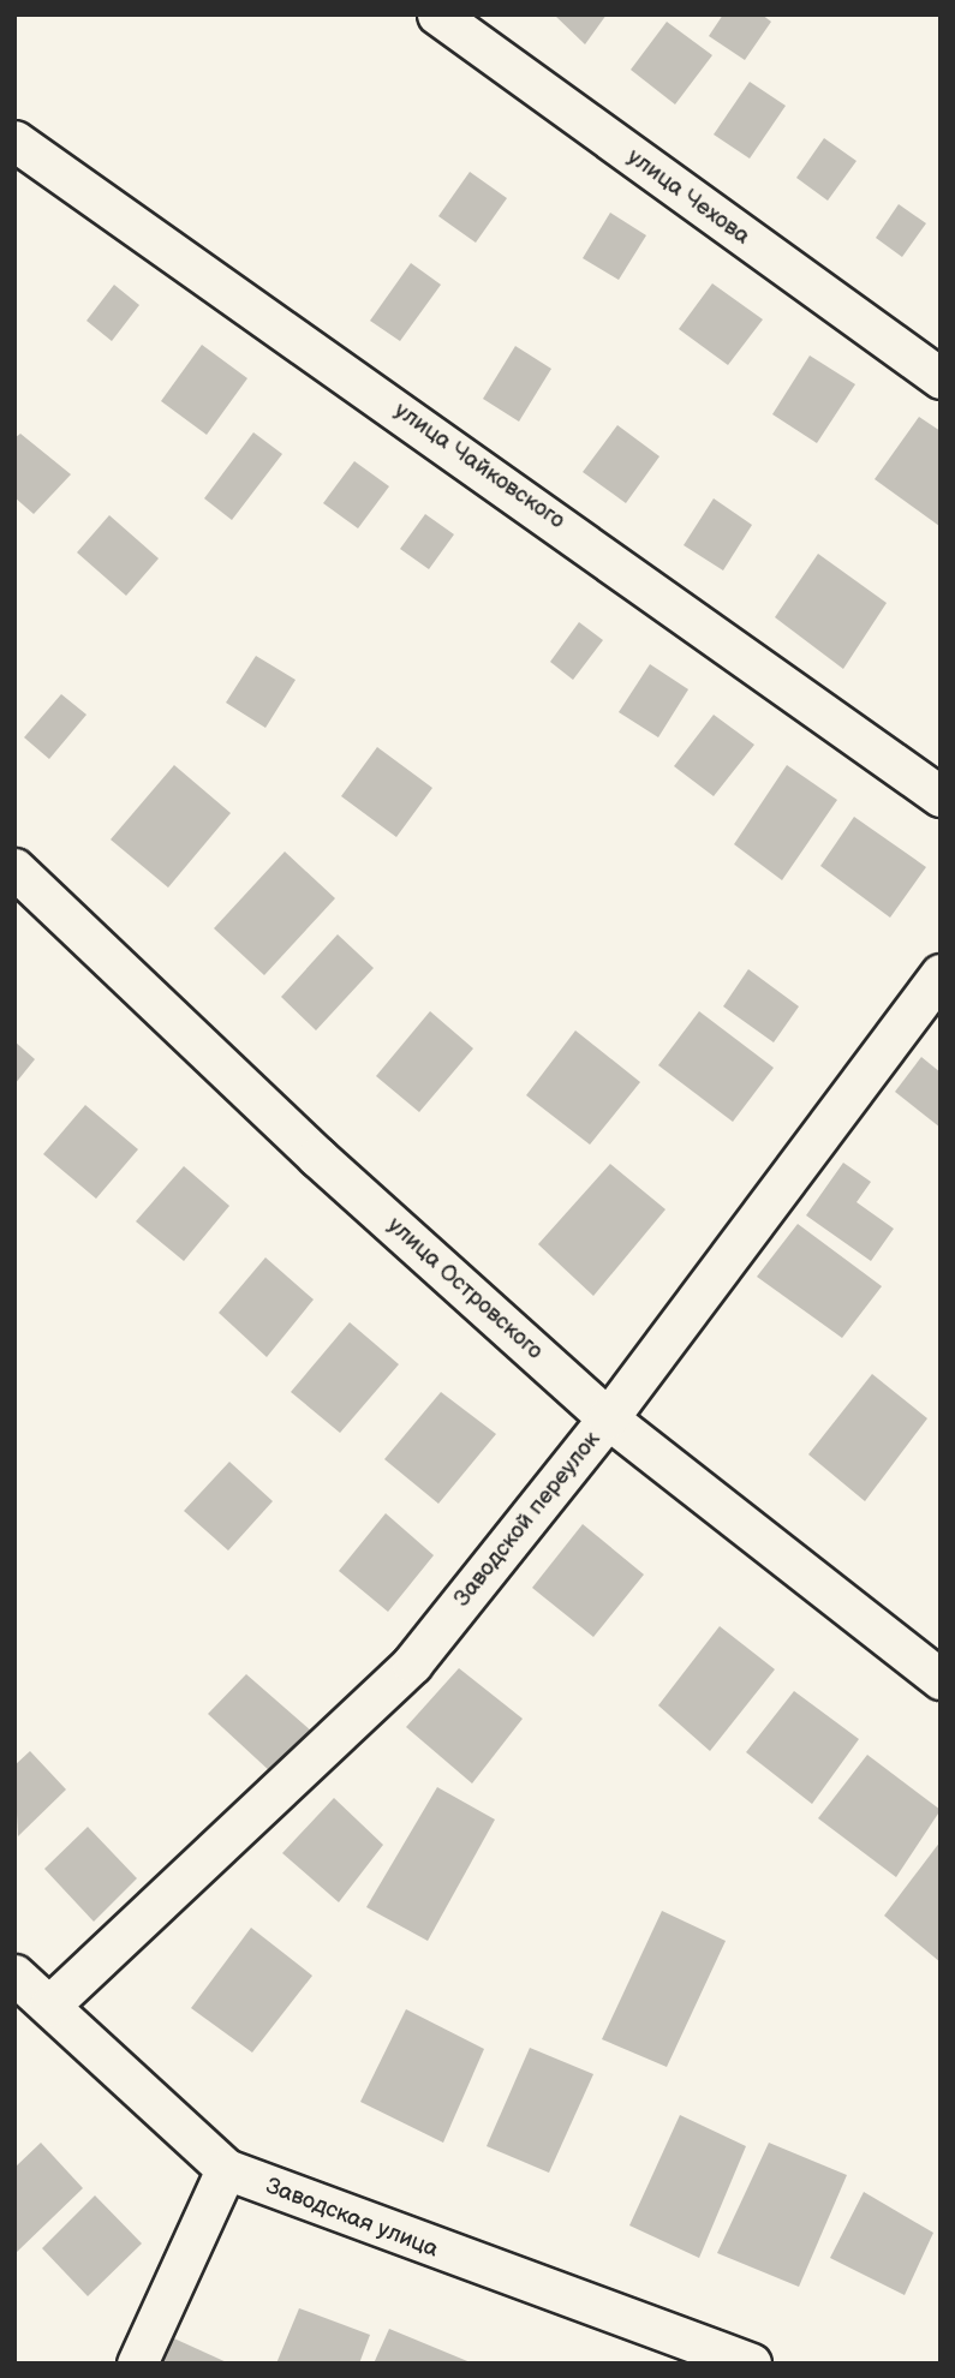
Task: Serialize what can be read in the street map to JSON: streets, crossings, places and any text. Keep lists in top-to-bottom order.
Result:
{
  "streets": {
    "street": [
      "улица Чехова",
      "улица Чайковского",
      "улица Островского",
      "Заводской переулок",
      "Заводская улица"
    ]
  },
  "crossings": [
    ["улица Островского", "Заводской переулок"],
    ["Заводской переулок", "Заводская улица"]
  ]
}
